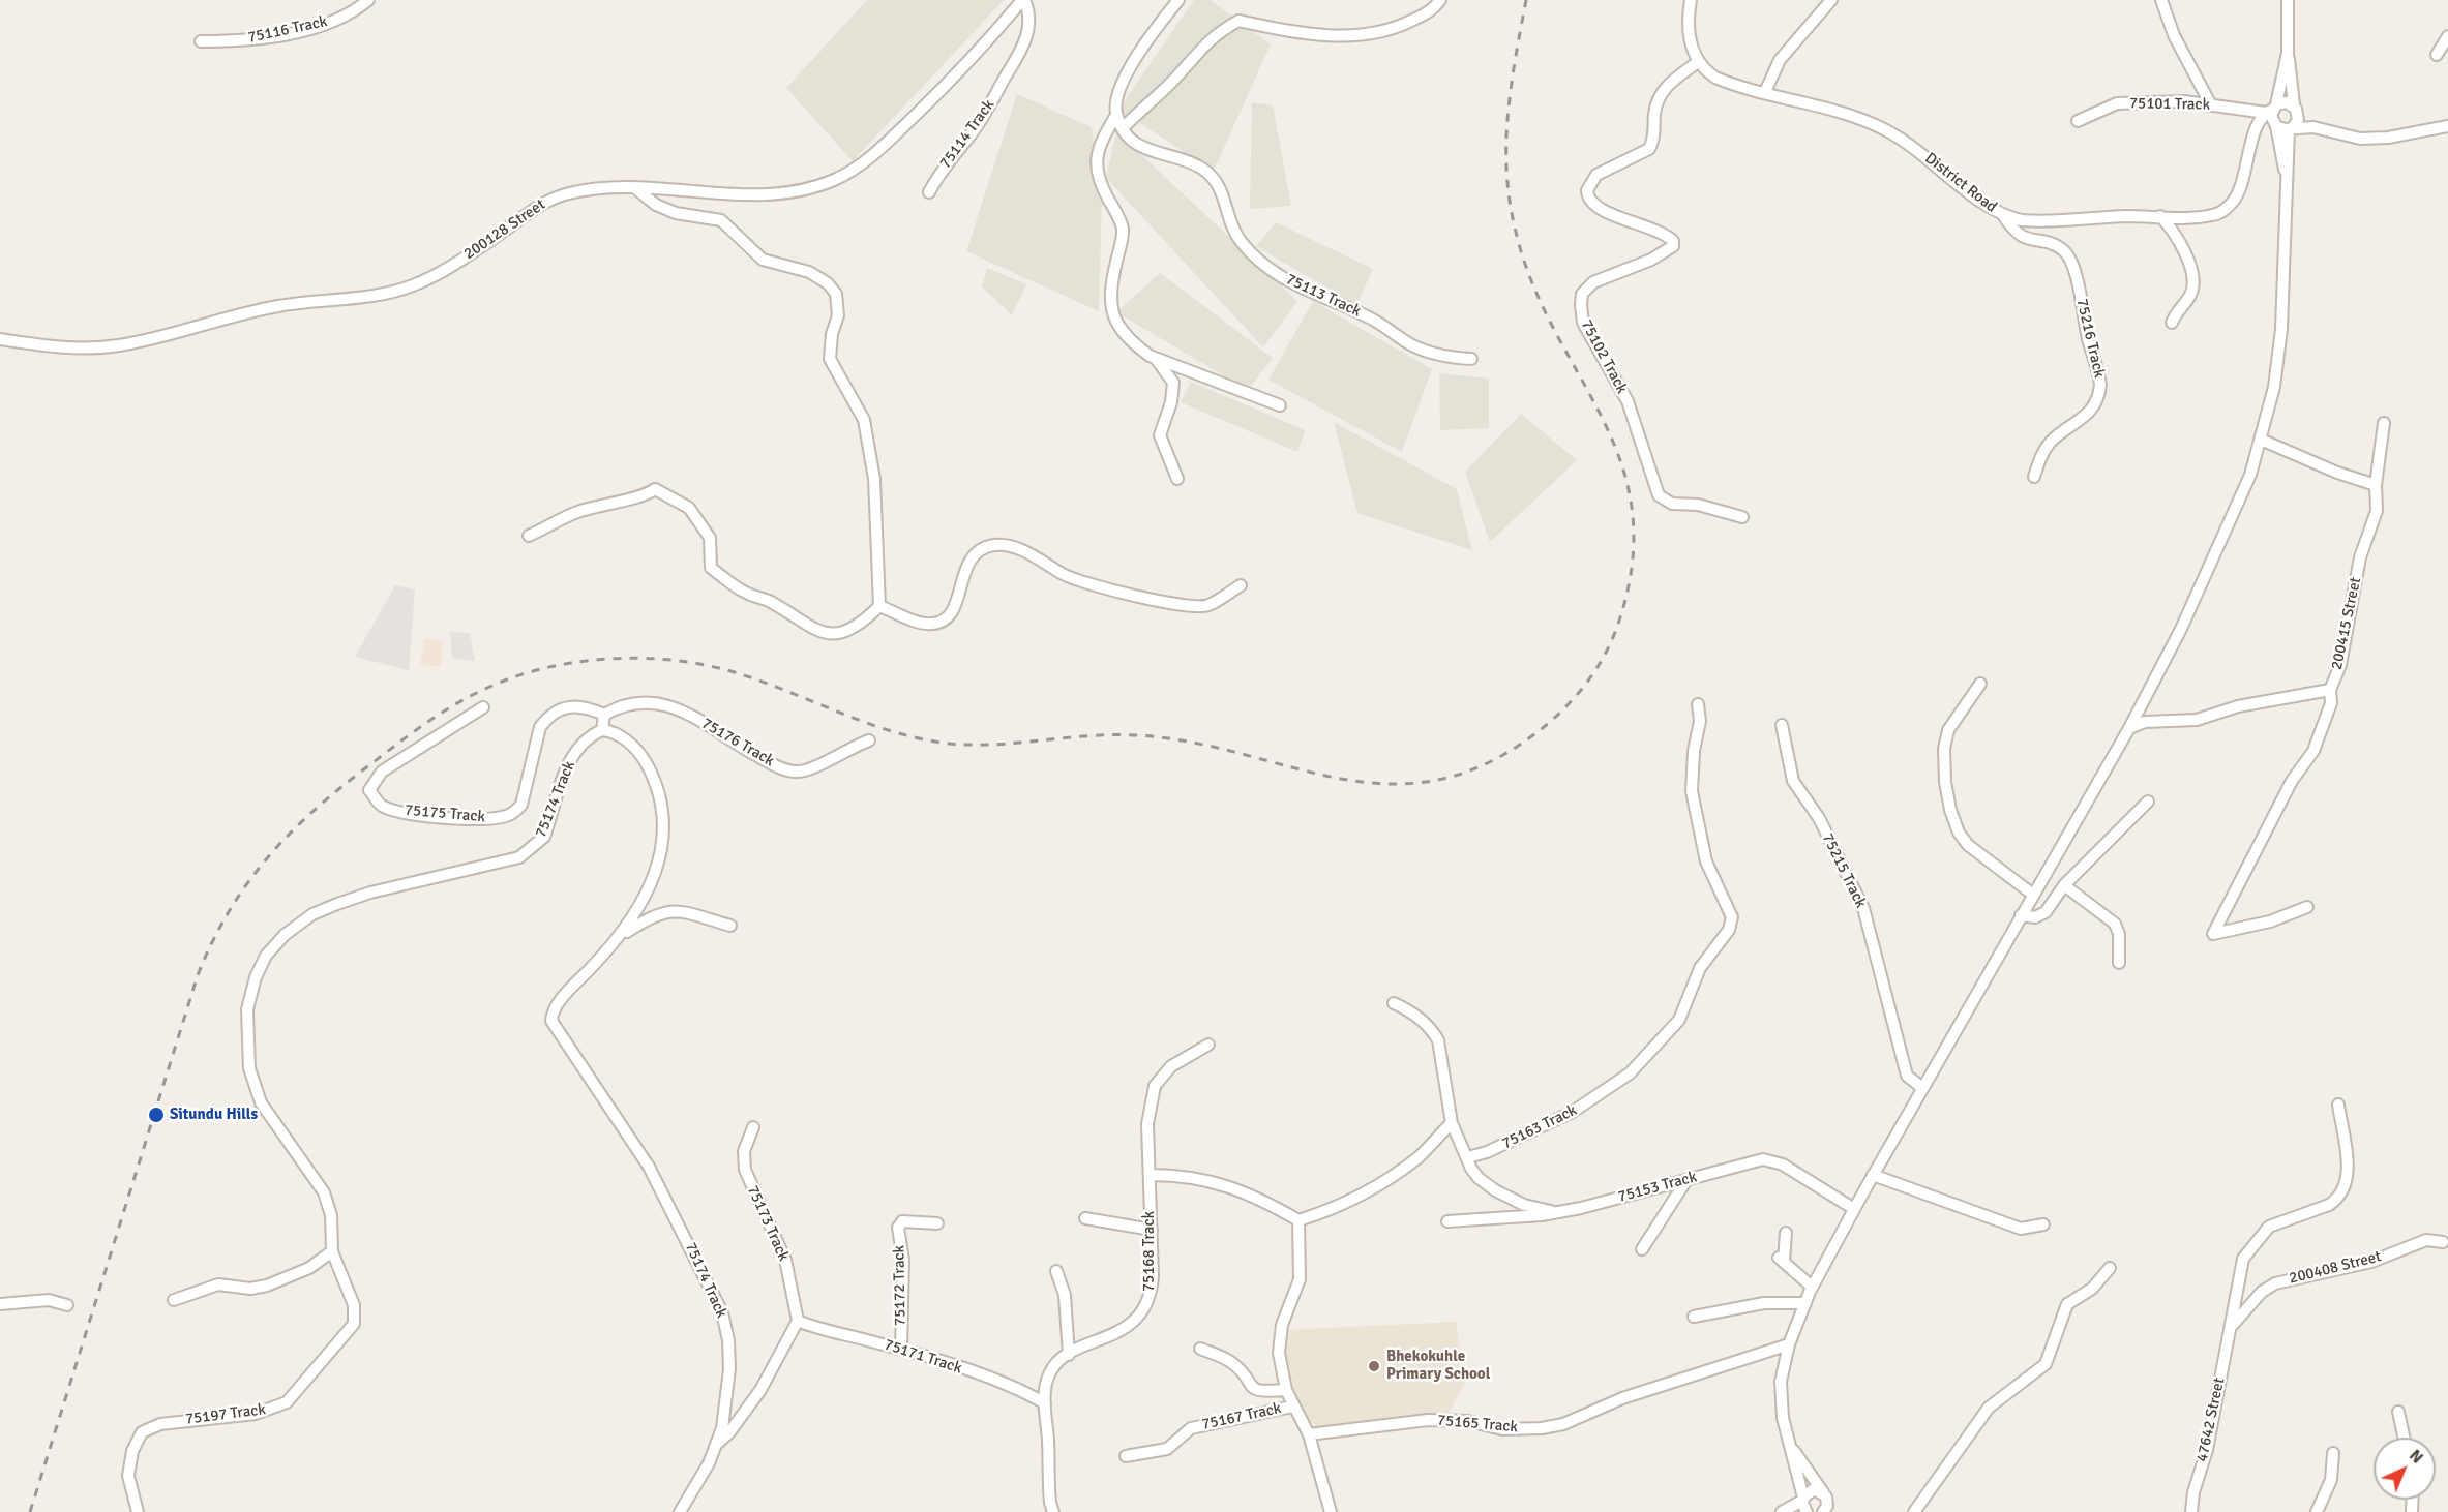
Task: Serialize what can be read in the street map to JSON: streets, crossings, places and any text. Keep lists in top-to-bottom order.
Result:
{
  "streets": {
    "street": [
      "75116 Track",
      "75101 Track",
      "75114 Track",
      "District Road",
      "200128 Street",
      "75113 Track",
      "75216 Track",
      "75102 Track",
      "200415 Street",
      "75176 Track",
      "75174 Track",
      "75175 Track",
      "75215 Track",
      "75163 Track",
      "75153 Track",
      "75173 Track",
      "75168 Track",
      "200408 Street",
      "75172 Track",
      "75171 Track",
      "75197 Track",
      "75167 Track",
      "47642 Street",
      "75165 Track"
    ]
  },
  "crossings": [
    ["75101 Track", "District Road"],
    ["75114 Track", "200128 Street"],
    ["District Road", "75216 Track"],
    ["District Road", "75102 Track"],
    ["75176 Track", "75175 Track"],
    ["75174 Track", "75197 Track"],
    ["75173 Track", "75171 Track"],
    ["75168 Track", "75171 Track"],
    ["200408 Street", "47642 Street"],
    ["75172 Track", "75171 Track"]
  ],
  "places": ["Situndu Hills", "Bhekokuhle Primary School"],
  "north": "top right"
}
